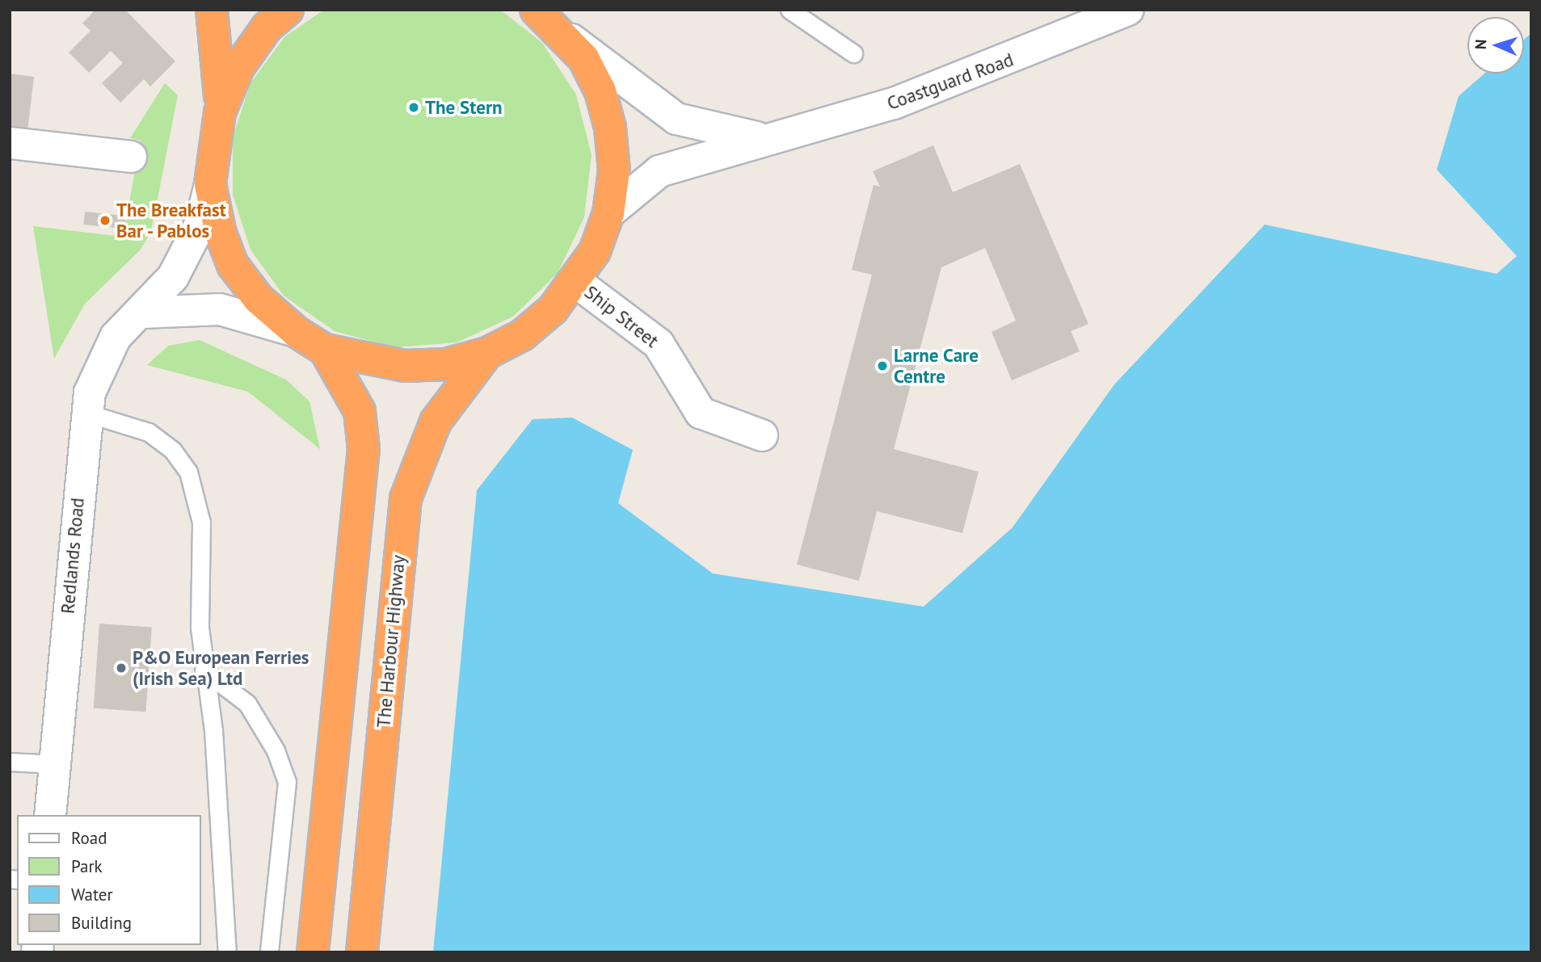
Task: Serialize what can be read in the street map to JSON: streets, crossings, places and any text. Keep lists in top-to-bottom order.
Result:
{
  "streets": {
    "highway": ["The Harbour Highway"],
    "street": ["Coastguard Road", "Ship Street", "Redlands Road"]
  },
  "places": [
    "The Stern",
    "The Breakfast Bar - Pablos",
    "Larne Care Centre",
    "P&O European Ferries (Irish Sea) Ltd"
  ],
  "legend": [
    "Road",
    "Park",
    "Water",
    "Building"
  ],
  "north": "left"
}
